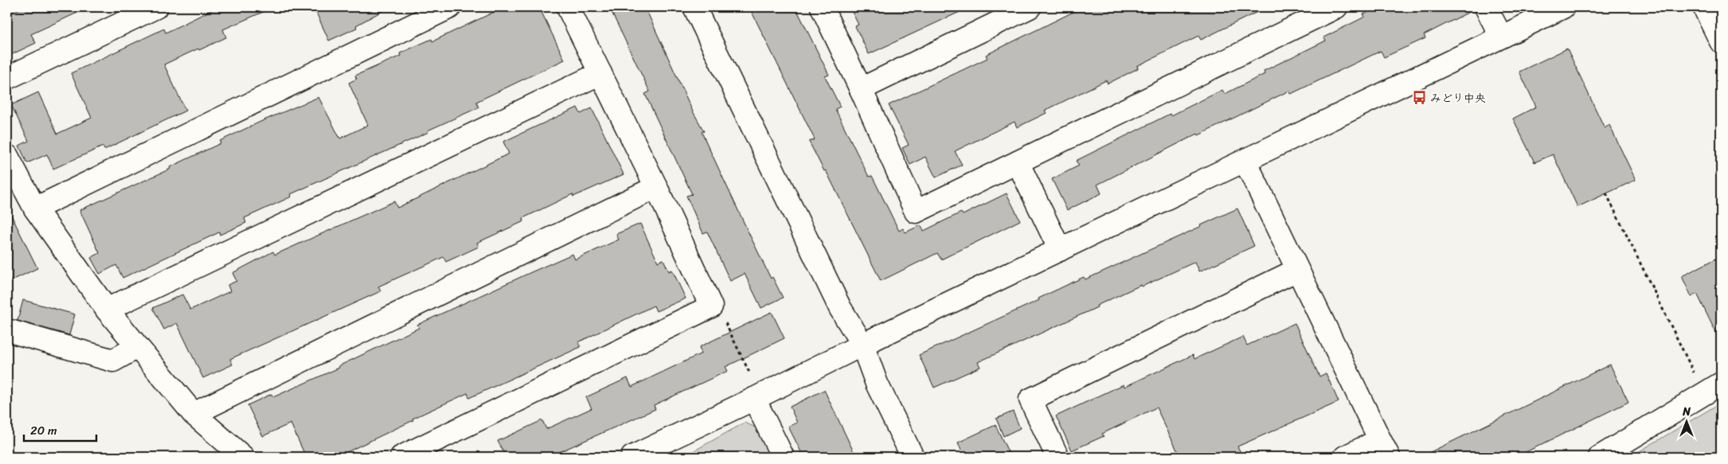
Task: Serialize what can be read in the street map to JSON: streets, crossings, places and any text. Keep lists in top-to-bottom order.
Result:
{
  "places": {
    "bus stop": ["みどり中央"]
  },
  "scale_bar": "20 m",
  "north": "top"
}
